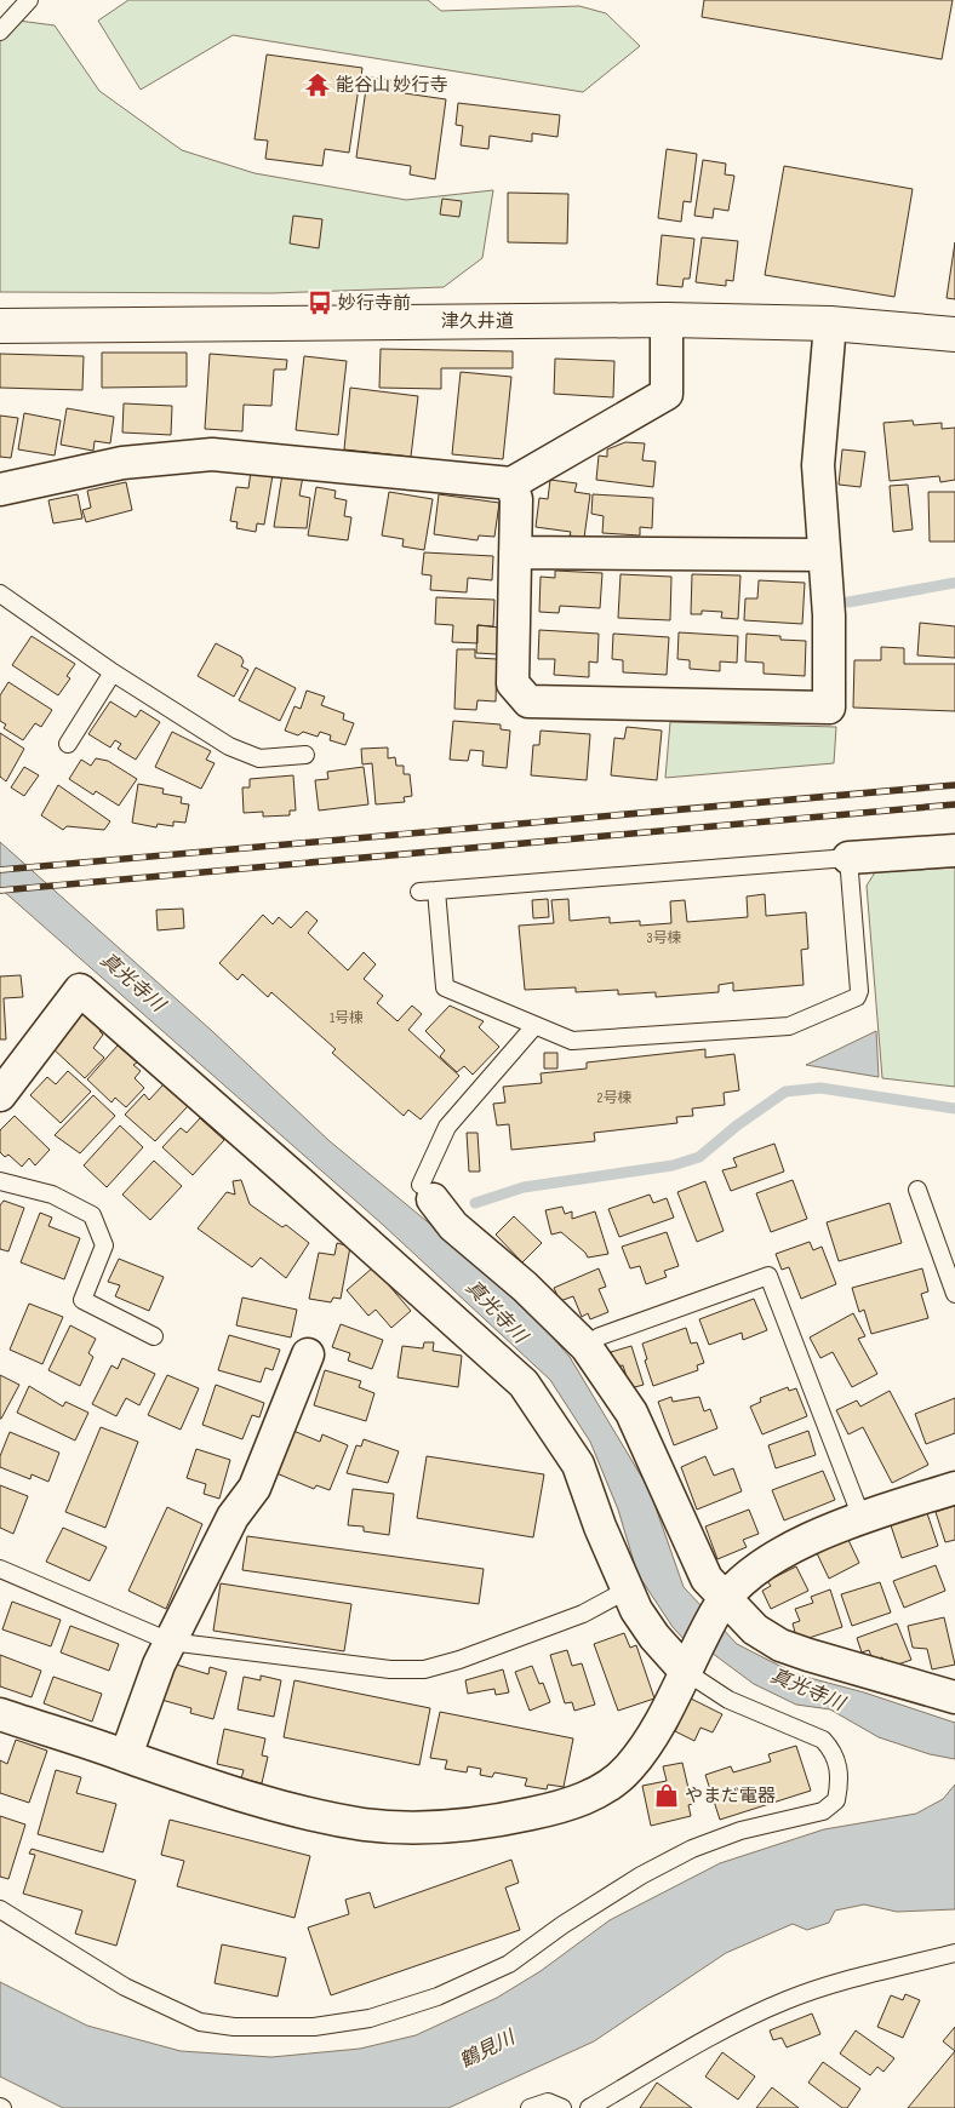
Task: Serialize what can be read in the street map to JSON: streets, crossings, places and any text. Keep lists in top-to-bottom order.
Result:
{
  "streets": {
    "main road": ["津久井道"]
  },
  "water": ["真光寺川", "鶴見川"],
  "places": {
    "temple": ["能谷山 妙行寺"],
    "bus stop": ["妙行寺前"],
    "shop": ["やまだ電器"]
  },
  "house_numbers": ["3号棟", "1号棟", "2号棟"]
}
